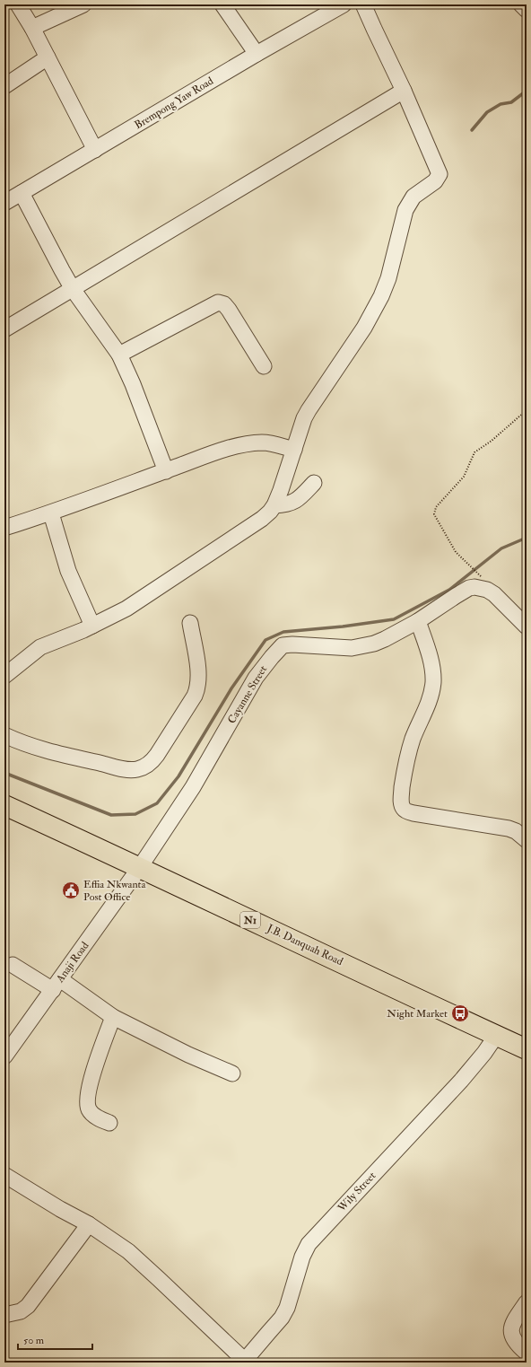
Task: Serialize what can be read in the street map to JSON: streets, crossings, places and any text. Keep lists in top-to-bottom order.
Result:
{
  "streets": {
    "highway": ["N1", "J.B. Danquah Road"],
    "street": [
      "Brempong Yaw Road",
      "Cayanne Street",
      "Anaji Road",
      "Wily Street"
    ]
  },
  "crossings": [
    ["Cayanne Street", "J.B. Danquah Road"],
    ["Cayanne Street", "Anaji Road"],
    ["J.B. Danquah Road", "Anaji Road"],
    ["J.B. Danquah Road", "Wily Street"]
  ],
  "places": {
    "public building": ["Effia Nkwanta Post Office"],
    "bus stop": ["Night Market"]
  },
  "scale_bar": "50 m"
}
